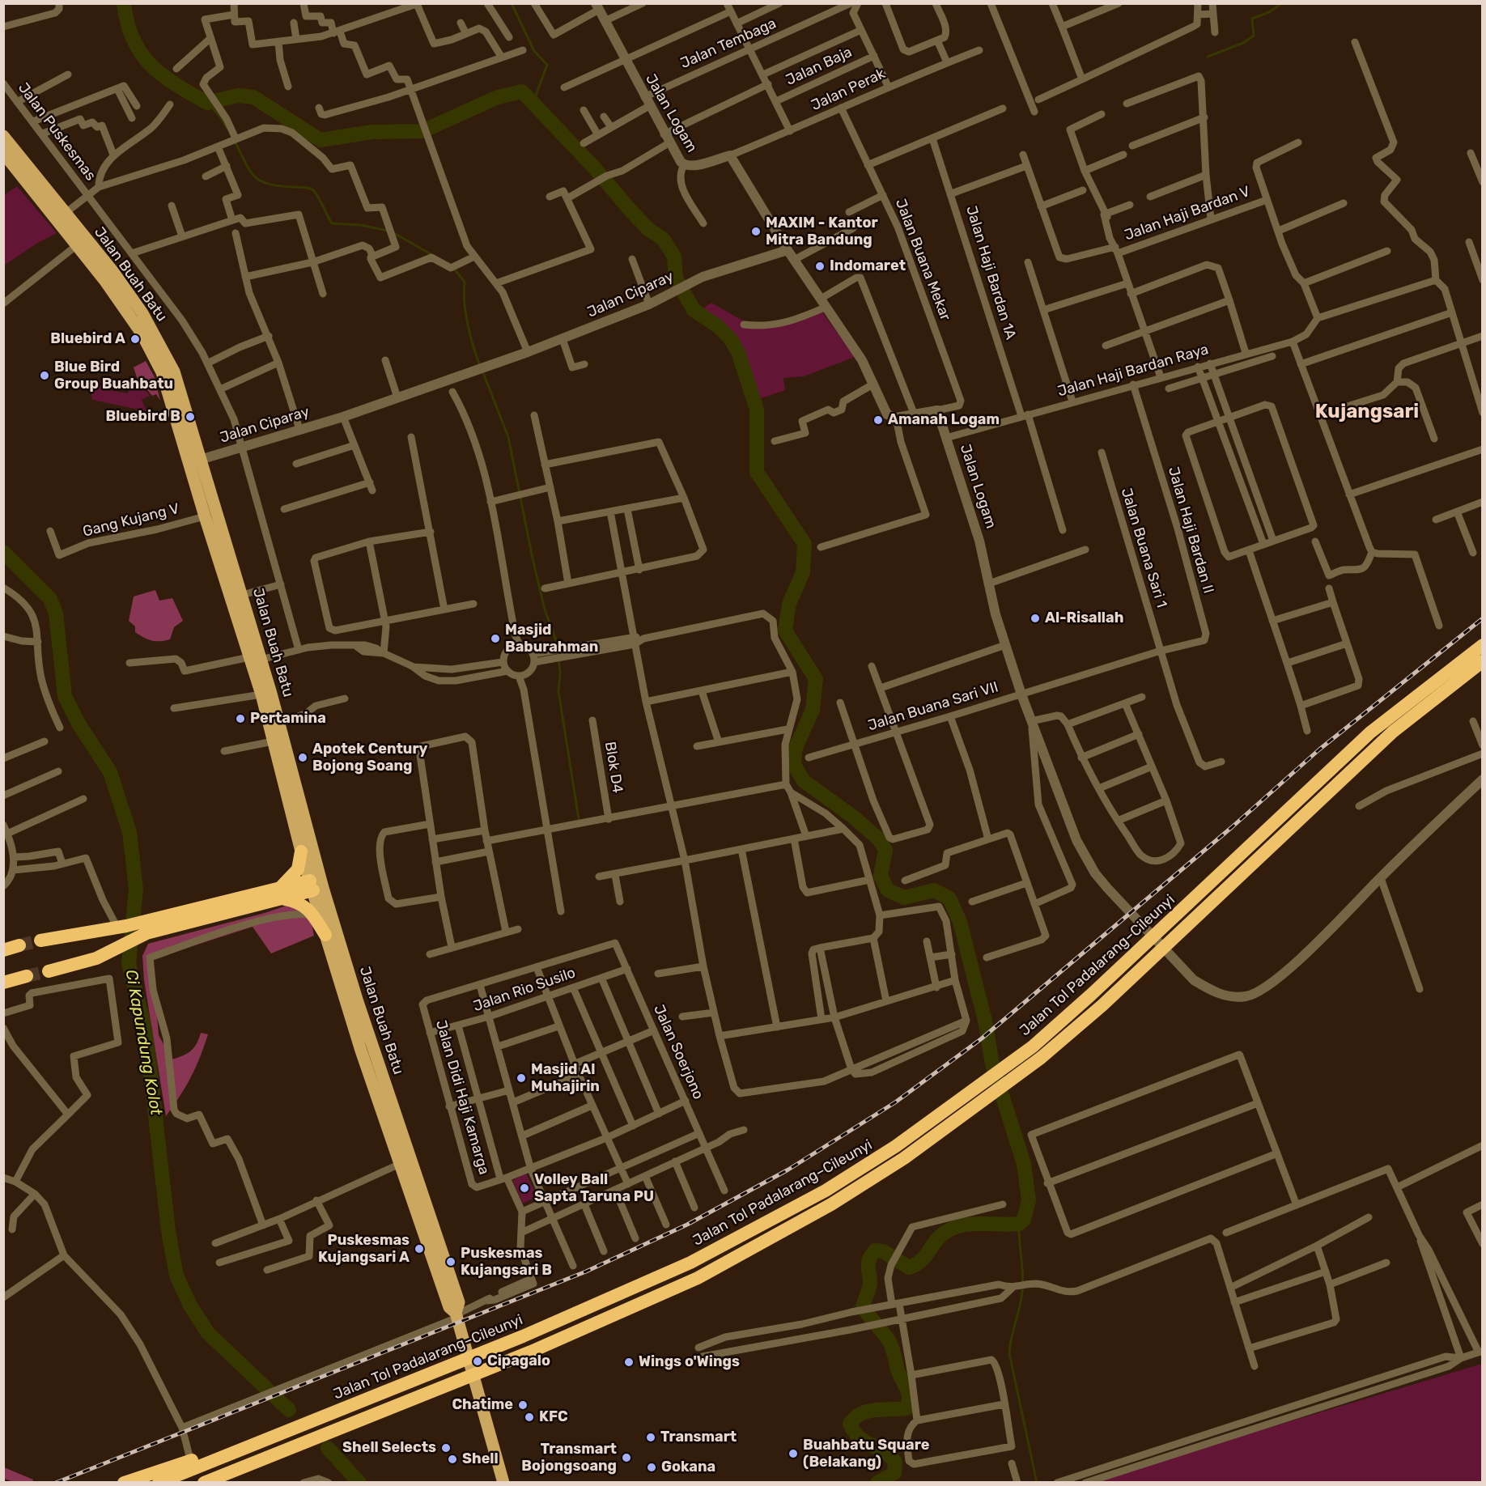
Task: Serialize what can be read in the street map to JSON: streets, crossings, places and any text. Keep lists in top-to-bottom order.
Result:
{
  "streets": {
    "highway": ["Jalan Tol Padalarang–Cileunyi"],
    "main road": ["Jalan Buah Batu"],
    "street": [
      "Jalan Tembaga",
      "Jalan Baja",
      "Jalan Perak",
      "Jalan Logam",
      "Jalan Puskesmas",
      "Jalan Haji Bardan V",
      "Jalan Buana Mekar",
      "Jalan Haji Bardan 1A",
      "Jalan Ciparay",
      "Jalan Haji Bardan Raya",
      "Gang Kujang V",
      "Jalan Haji Bardan II",
      "Jalan Buana Sari 1",
      "Jalan Buana Sari VII",
      "Blok D4",
      "Jalan Rio Susilo",
      "Jalan Soerjono",
      "Jalan Didi Haji Kamarga"
    ]
  },
  "crossings": [
    ["Jalan Tembaga", "Jalan Baja"],
    ["Jalan Tembaga", "Jalan Logam"],
    ["Jalan Baja", "Jalan Perak"],
    ["Jalan Perak", "Jalan Logam"],
    ["Jalan Perak", "Jalan Buana Mekar"],
    ["Jalan Logam", "Jalan Buana Mekar"],
    ["Jalan Logam", "Jalan Haji Bardan Raya"],
    ["Jalan Logam", "Jalan Buana Sari VII"],
    ["Jalan Puskesmas", "Jalan Ciparay"],
    ["Jalan Haji Bardan 1A", "Jalan Haji Bardan Raya"],
    ["Jalan Buah Batu", "Jalan Ciparay"],
    ["Jalan Buah Batu", "Gang Kujang V"],
    ["Jalan Haji Bardan Raya", "Jalan Haji Bardan II"],
    ["Jalan Haji Bardan II", "Jalan Buana Sari 1"],
    ["Jalan Haji Bardan II", "Jalan Buana Sari VII"],
    ["Jalan Buana Sari 1", "Jalan Buana Sari VII"],
    ["Jalan Rio Susilo", "Jalan Soerjono"],
    ["Jalan Rio Susilo", "Jalan Didi Haji Kamarga"],
    ["Jalan Soerjono", "Jalan Didi Haji Kamarga"]
  ],
  "districts": ["Kujangsari"],
  "water": ["Ci Kapundung Kolot"],
  "places": [
    "MAXIM - Kantor Mitra Bandung",
    "Indomaret",
    "Bluebird A",
    "Blue Bird Group Buahbatu",
    "Bluebird B",
    "Amanah Logam",
    "Al-Risallah",
    "Masjid Baburahman",
    "Pertamina",
    "Apotek Century Bojong Soang",
    "Masjid Al Muhajirin",
    "Volley Ball Sapta Taruna PU",
    "Puskesmas Kujangsari A",
    "Puskesmas Kujangsari B",
    "Cipagalo",
    "Wings o'Wings",
    "Chatime",
    "KFC",
    "Transmart",
    "Shell Selects",
    "Buahbatu Square (Belakang)",
    "Transmart Bojongsoang",
    "Shell",
    "Gokana"
  ]
}
